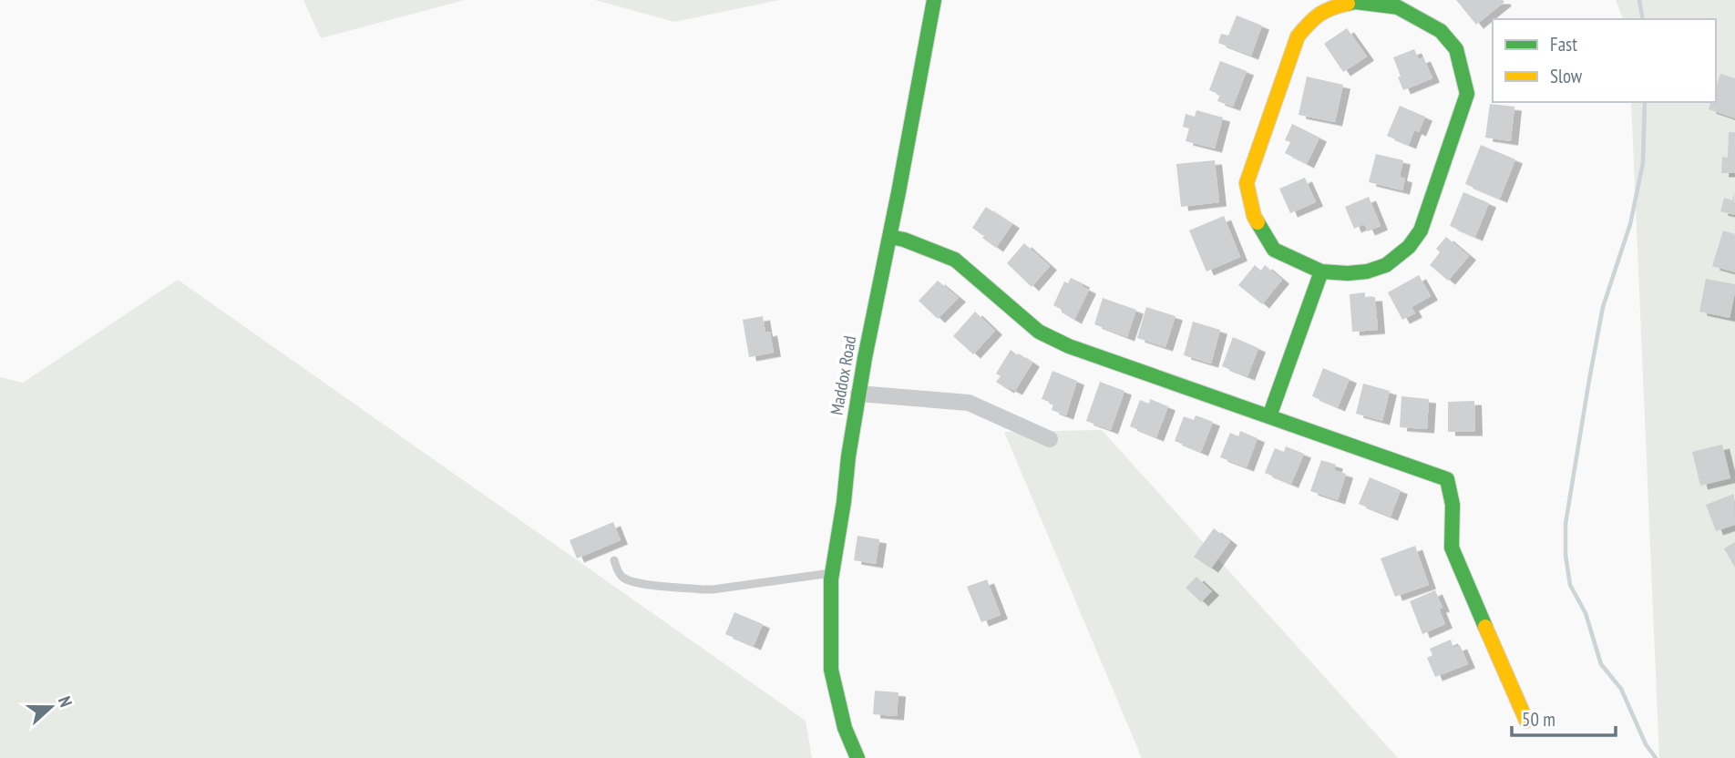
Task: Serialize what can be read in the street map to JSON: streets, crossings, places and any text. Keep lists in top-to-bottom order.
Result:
{
  "streets": {
    "street": ["Maddox Road"]
  },
  "legend": ["Fast", "Slow"],
  "scale_bar": "50 m",
  "north": "right"
}
